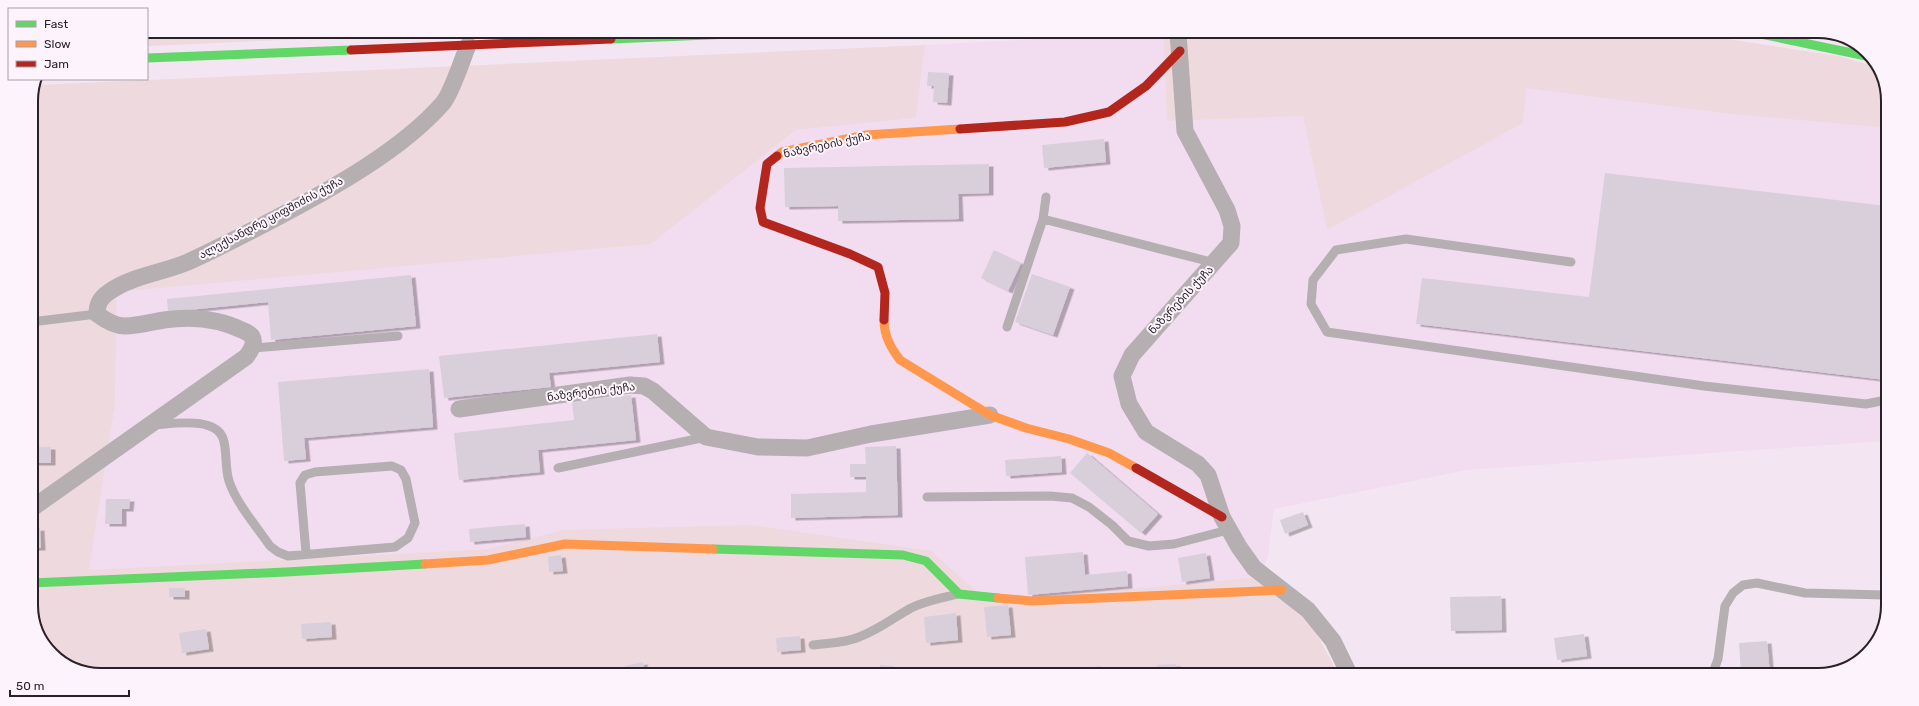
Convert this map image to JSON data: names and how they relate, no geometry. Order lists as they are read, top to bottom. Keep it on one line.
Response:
{"streets":{"main road":["ნაზვრების ქუჩა"],"street":["ალექსანდრე ყიფშიძის ქუჩა"]},"legend":["Fast","Slow","Jam"],"scale_bar":"50 m"}
